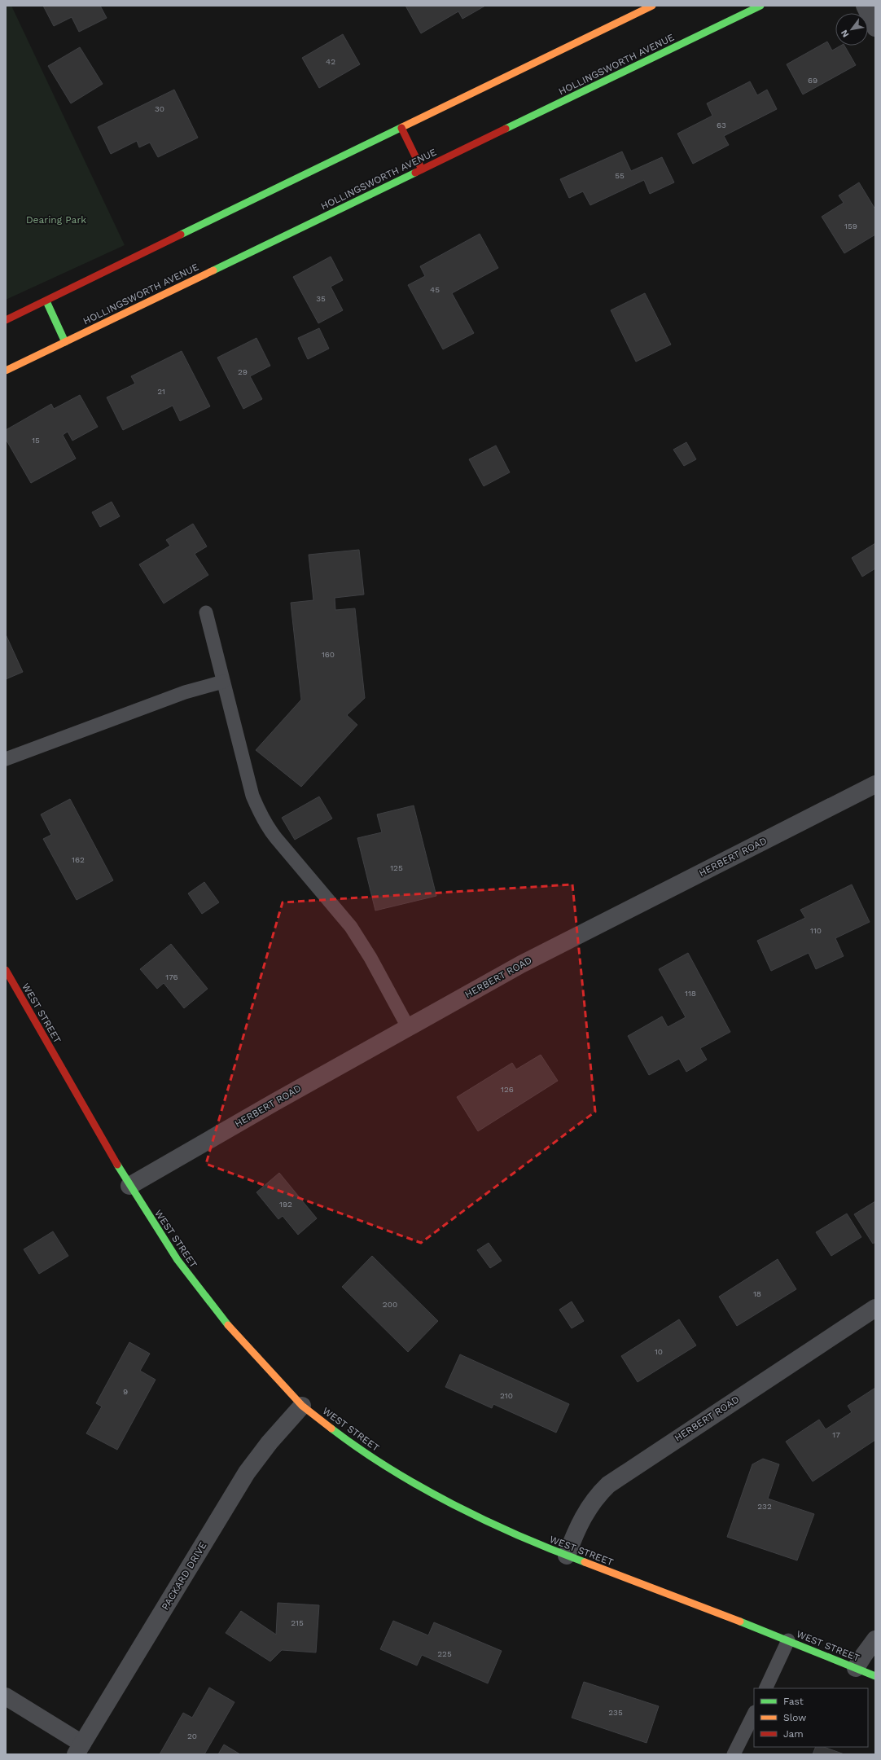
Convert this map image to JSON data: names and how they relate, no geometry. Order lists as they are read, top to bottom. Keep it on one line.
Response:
{"streets":{"street":["HOLLINGSWORTH AVENUE","HERBERT ROAD","WEST STREET","PACKARD DRIVE"]},"crossings":[["HERBERT ROAD","WEST STREET"],["WEST STREET","PACKARD DRIVE"]],"parks":["Dearing Park"],"house_numbers":["42","69","30","63","55","159","45","35","29","21","15","160","162","125","110","176","118","126","192","18","200","10","9","210","17","232","215","225","235","20"],"legend":["Fast","Slow","Jam"],"north":"bottom left"}
